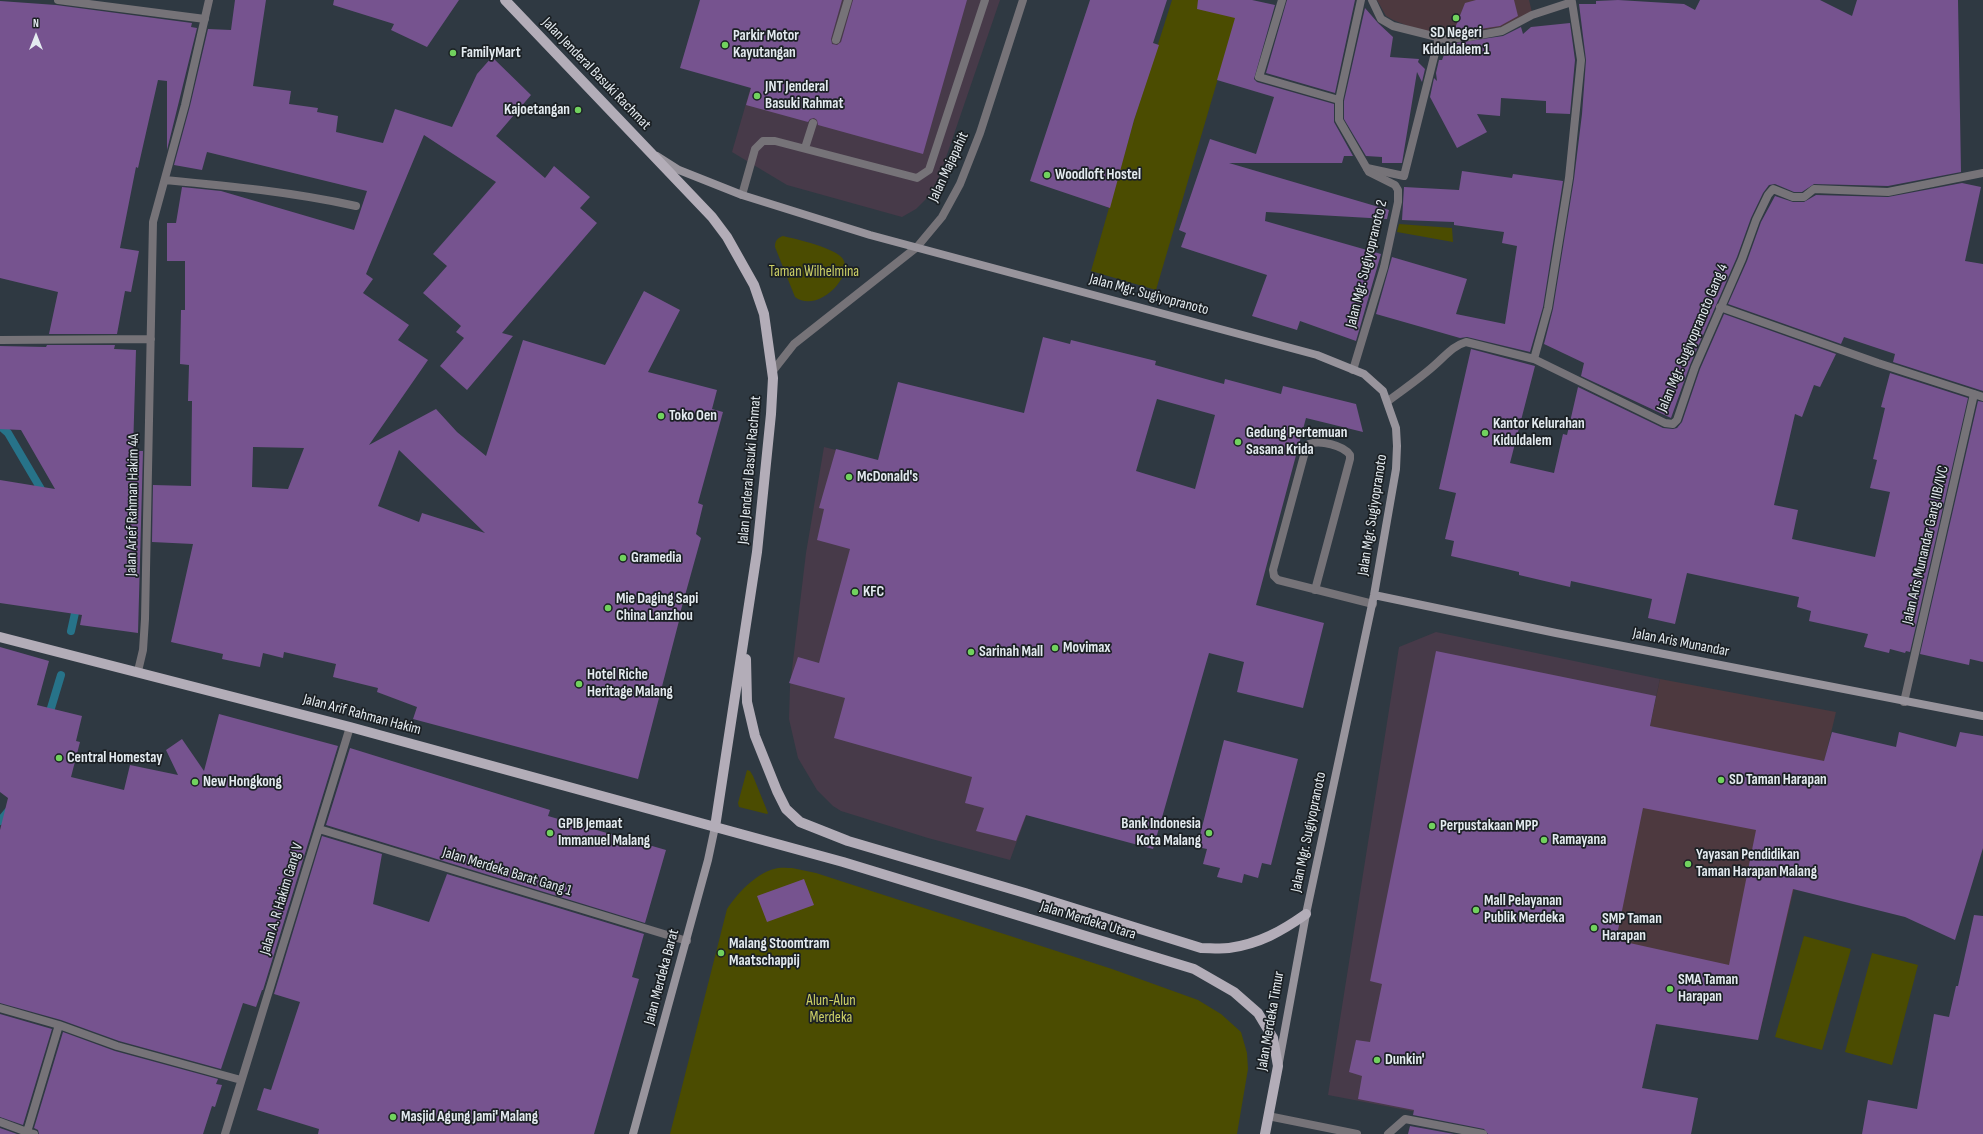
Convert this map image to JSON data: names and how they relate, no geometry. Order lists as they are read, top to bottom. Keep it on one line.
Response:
{"streets":{"main road":["Jalan Jenderal Basuki Rachmat","Jalan Mgr. Sugiyopranoto","Jalan Aris Munandar","Jalan Arif Rahman Hakim","Jalan Merdeka Utara","Jalan Merdeka Barat","Jalan Merdeka Timur"],"street":["Jalan Majapahit","Jalan Mgr. Sugiyopranoto 2","Jalan Mgr. Sugiyopranoto Gang 4","Jalan Arief Rahman Hakim 4A","Jalan Aris Munandar Gang IIB/IVC","Jalan Merdeka Barat Gang 1","Jalan A. R Hakim Gang V"]},"crossings":[["Jalan Jenderal Basuki Rachmat","Jalan Majapahit"],["Jalan Jenderal Basuki Rachmat","Jalan Mgr. Sugiyopranoto"],["Jalan Jenderal Basuki Rachmat","Jalan Arif Rahman Hakim"],["Jalan Jenderal Basuki Rachmat","Jalan Merdeka Utara"],["Jalan Jenderal Basuki Rachmat","Jalan Merdeka Barat"],["Jalan Majapahit","Jalan Mgr. Sugiyopranoto"],["Jalan Mgr. Sugiyopranoto 2","Jalan Mgr. Sugiyopranoto"],["Jalan Mgr. Sugiyopranoto","Jalan Mgr. Sugiyopranoto Gang 4"],["Jalan Mgr. Sugiyopranoto","Jalan Aris Munandar"],["Jalan Mgr. Sugiyopranoto","Jalan Merdeka Utara"],["Jalan Mgr. Sugiyopranoto","Jalan Merdeka Timur"],["Jalan Arief Rahman Hakim 4A","Jalan Arif Rahman Hakim"],["Jalan Aris Munandar Gang IIB/IVC","Jalan Aris Munandar"],["Jalan Arif Rahman Hakim","Jalan A. R Hakim Gang V"],["Jalan Arif Rahman Hakim","Jalan Merdeka Utara"],["Jalan Arif Rahman Hakim","Jalan Merdeka Barat"],["Jalan Merdeka Barat Gang 1","Jalan A. R Hakim Gang V"],["Jalan Merdeka Barat Gang 1","Jalan Merdeka Barat"],["Jalan Merdeka Utara","Jalan Merdeka Timur"]],"parks":["Taman Wilhelmina","Alun-Alun Merdeka"],"places":["SD Negeri Kiduldalem 1","Parkir Motor Kayutangan","FamilyMart","JNT Jenderal Basuki Rahmat","Kajoetangan","Woodloft Hostel","Toko Oen","Kantor Kelurahan Kiduldalem","Gedung Pertemuan Sasana Krida","McDonald's","Gramedia","KFC","Mie Daging Sapi China Lanzhou","Movimax","Sarinah Mall","Hotel Riche Heritage Malang","Central Homestay","SD Taman Harapan","New Hongkong","Perpustakaan MPP","GPIB Jemaat Immanuel Malang","Bank Indonesia Kota Malang","Ramayana","Yayasan Pendidikan Taman Harapan Malang","Mall Pelayanan Publik Merdeka","SMP Taman Harapan","Malang Stoomtram Maatschappij","SMA Taman Harapan","Dunkin'","Masjid Agung Jami' Malang"],"north":"top"}
